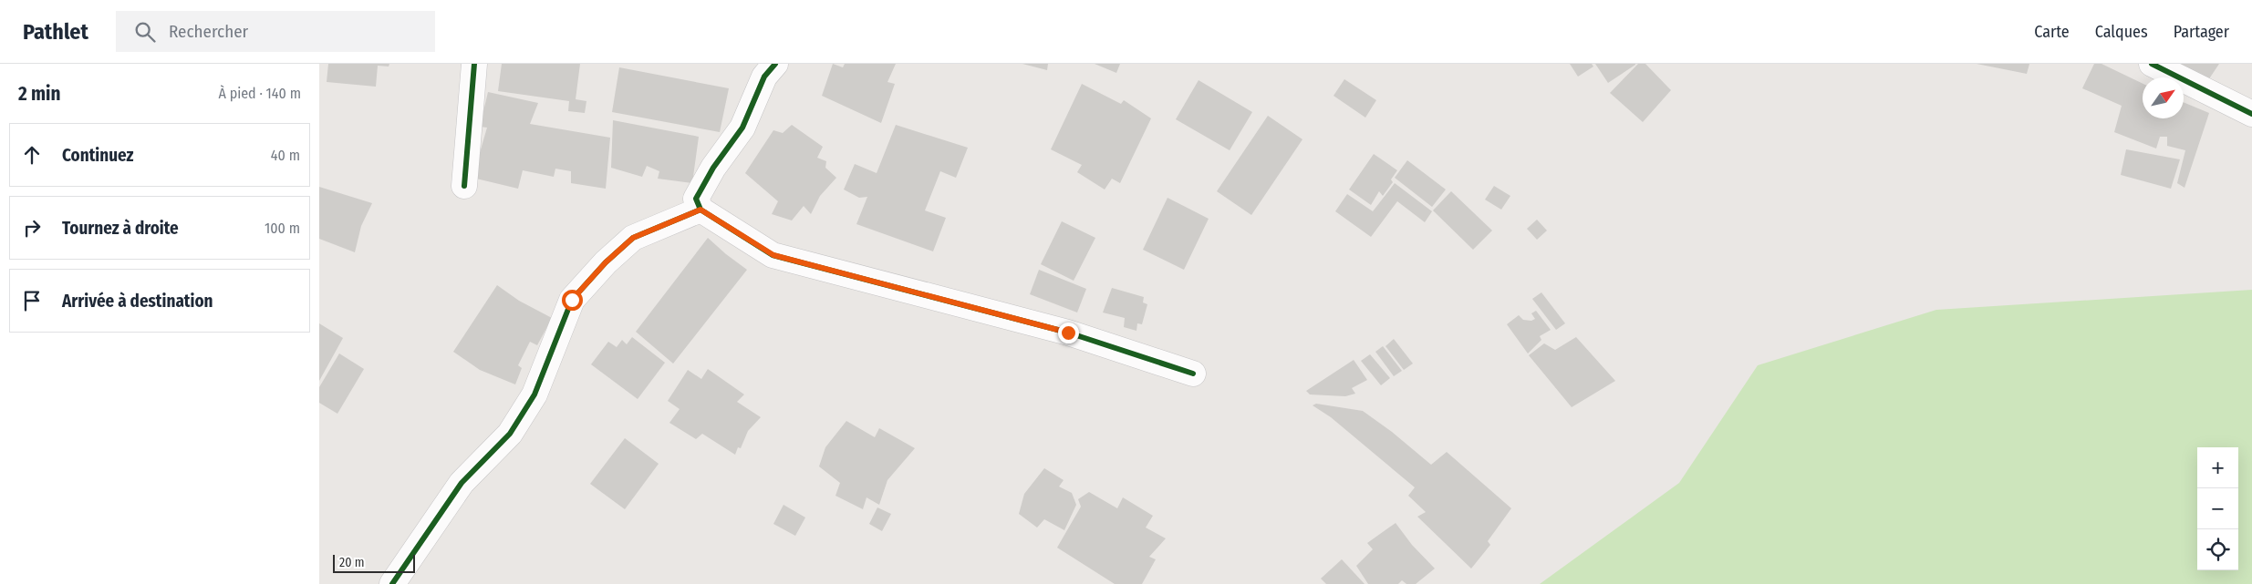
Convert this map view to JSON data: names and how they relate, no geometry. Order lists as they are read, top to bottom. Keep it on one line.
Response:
{"scale_bar":"20 m","north":"top right","page":{"header":"Pathlet","search":"Rechercher","nav":["Carte","Calques","Partager"],"heading":["2 min","À pied · 140 m"],"list":[["Continuez","40 m"],["Tournez à droite","100 m"],"Arrivée à destination"],"map_buttons":["+","−"],"scale":"20 m"}}
